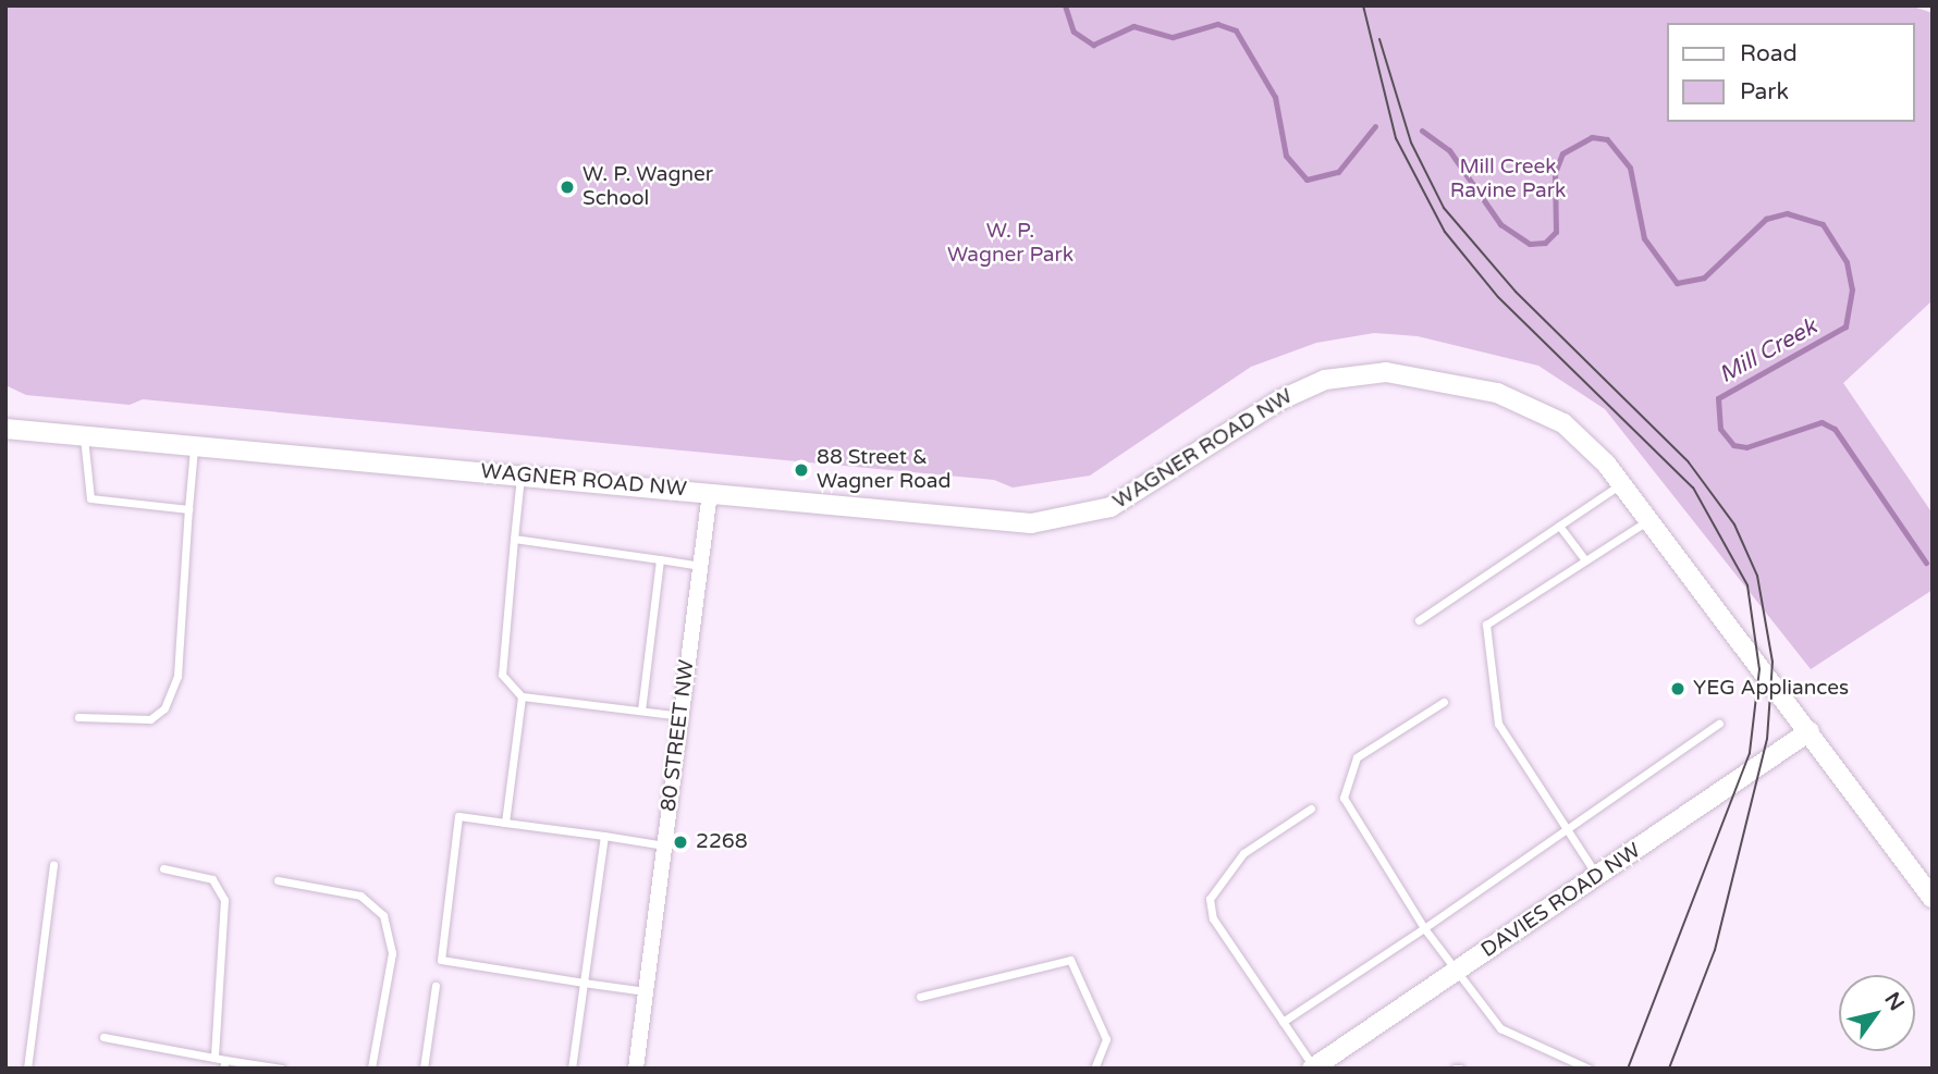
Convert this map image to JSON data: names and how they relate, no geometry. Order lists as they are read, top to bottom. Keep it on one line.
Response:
{"streets":{"street":["WAGNER ROAD NW","80 STREET NW","DAVIES ROAD NW"]},"crossings":[["WAGNER ROAD NW","80 STREET NW"],["WAGNER ROAD NW","DAVIES ROAD NW"]],"water":["Mill Creek"],"parks":["Mill Creek Ravine Park","W. P. Wagner Park"],"places":["W. P. Wagner School","88 Street & Wagner Road","YEG Appliances","2268"],"legend":["Road","Park"],"north":"top right"}
